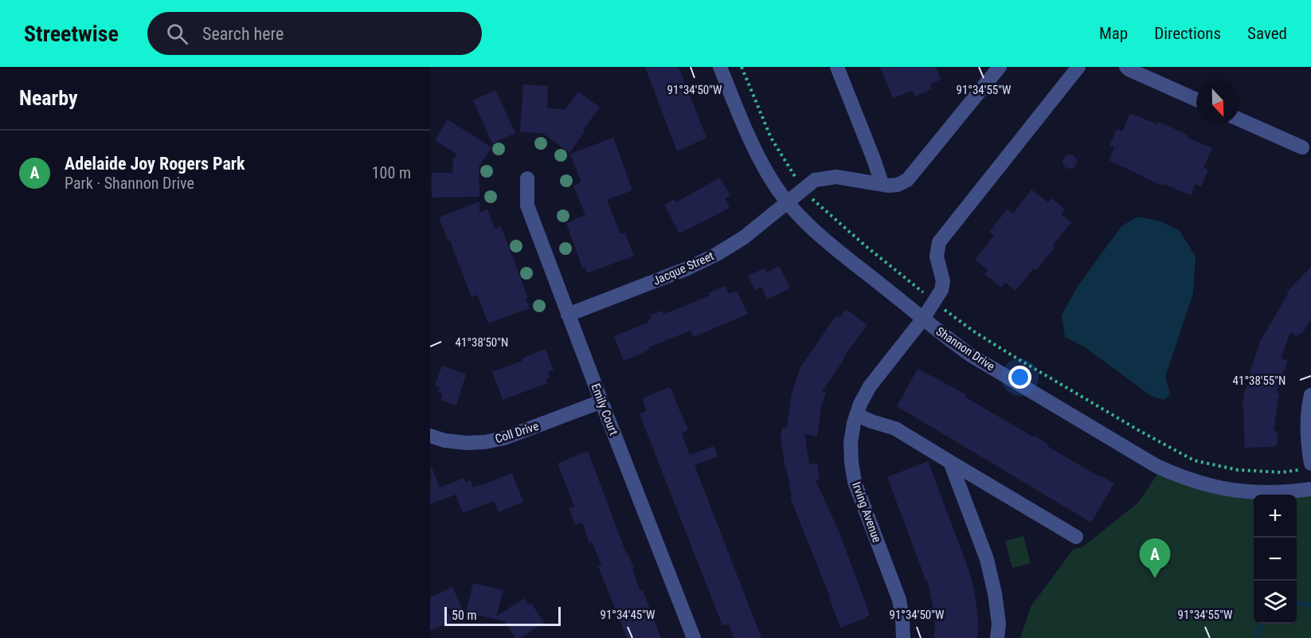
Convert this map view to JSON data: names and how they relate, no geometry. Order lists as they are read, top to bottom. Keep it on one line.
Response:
{"streets":{"street":["Jacque Street","Shannon Drive","Emily Court","Coll Drive","Irving Avenue"]},"crossings":[["Jacque Street","Shannon Drive"],["Jacque Street","Emily Court"],["Shannon Drive","Irving Avenue"],["Emily Court","Coll Drive"]],"scale_bar":"50 m","north":"bottom","page":{"header":"Streetwise","search":"Search here","nav":["Map","Directions","Saved"],"heading":"Nearby","list":[{"mark":"A","name":"Adelaide Joy Rogers Park","note":"Park · Shannon Drive","value":"100 m"}],"map_buttons":["+","−"],"pins":"A","scale":"50 m"},"coordinates":["91°34'50\"W","91°34'55\"W","41°38'50\"N","41°38'55\"N","91°34'45\"W"]}
